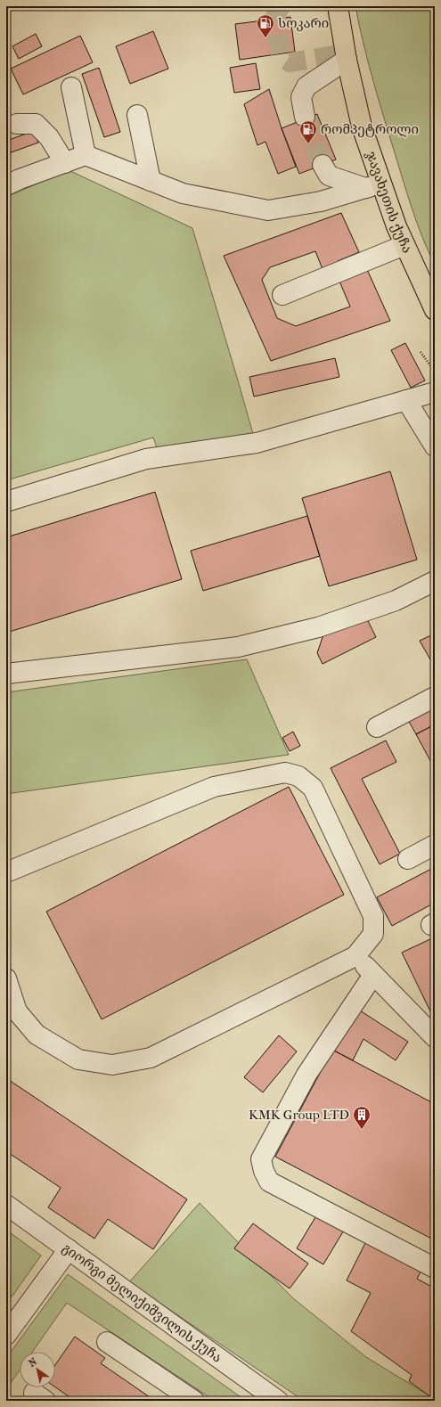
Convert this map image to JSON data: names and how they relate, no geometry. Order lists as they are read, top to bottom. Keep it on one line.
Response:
{"streets":{"main road":["ჯავახეთის ქუჩა"],"street":["გიორგი მელიქიშვილის ქუჩა"]},"places":{"fuel station":["სოკარი","რომპეტროლი"],"building":["KMK Group LTD"]},"north":"top left"}
